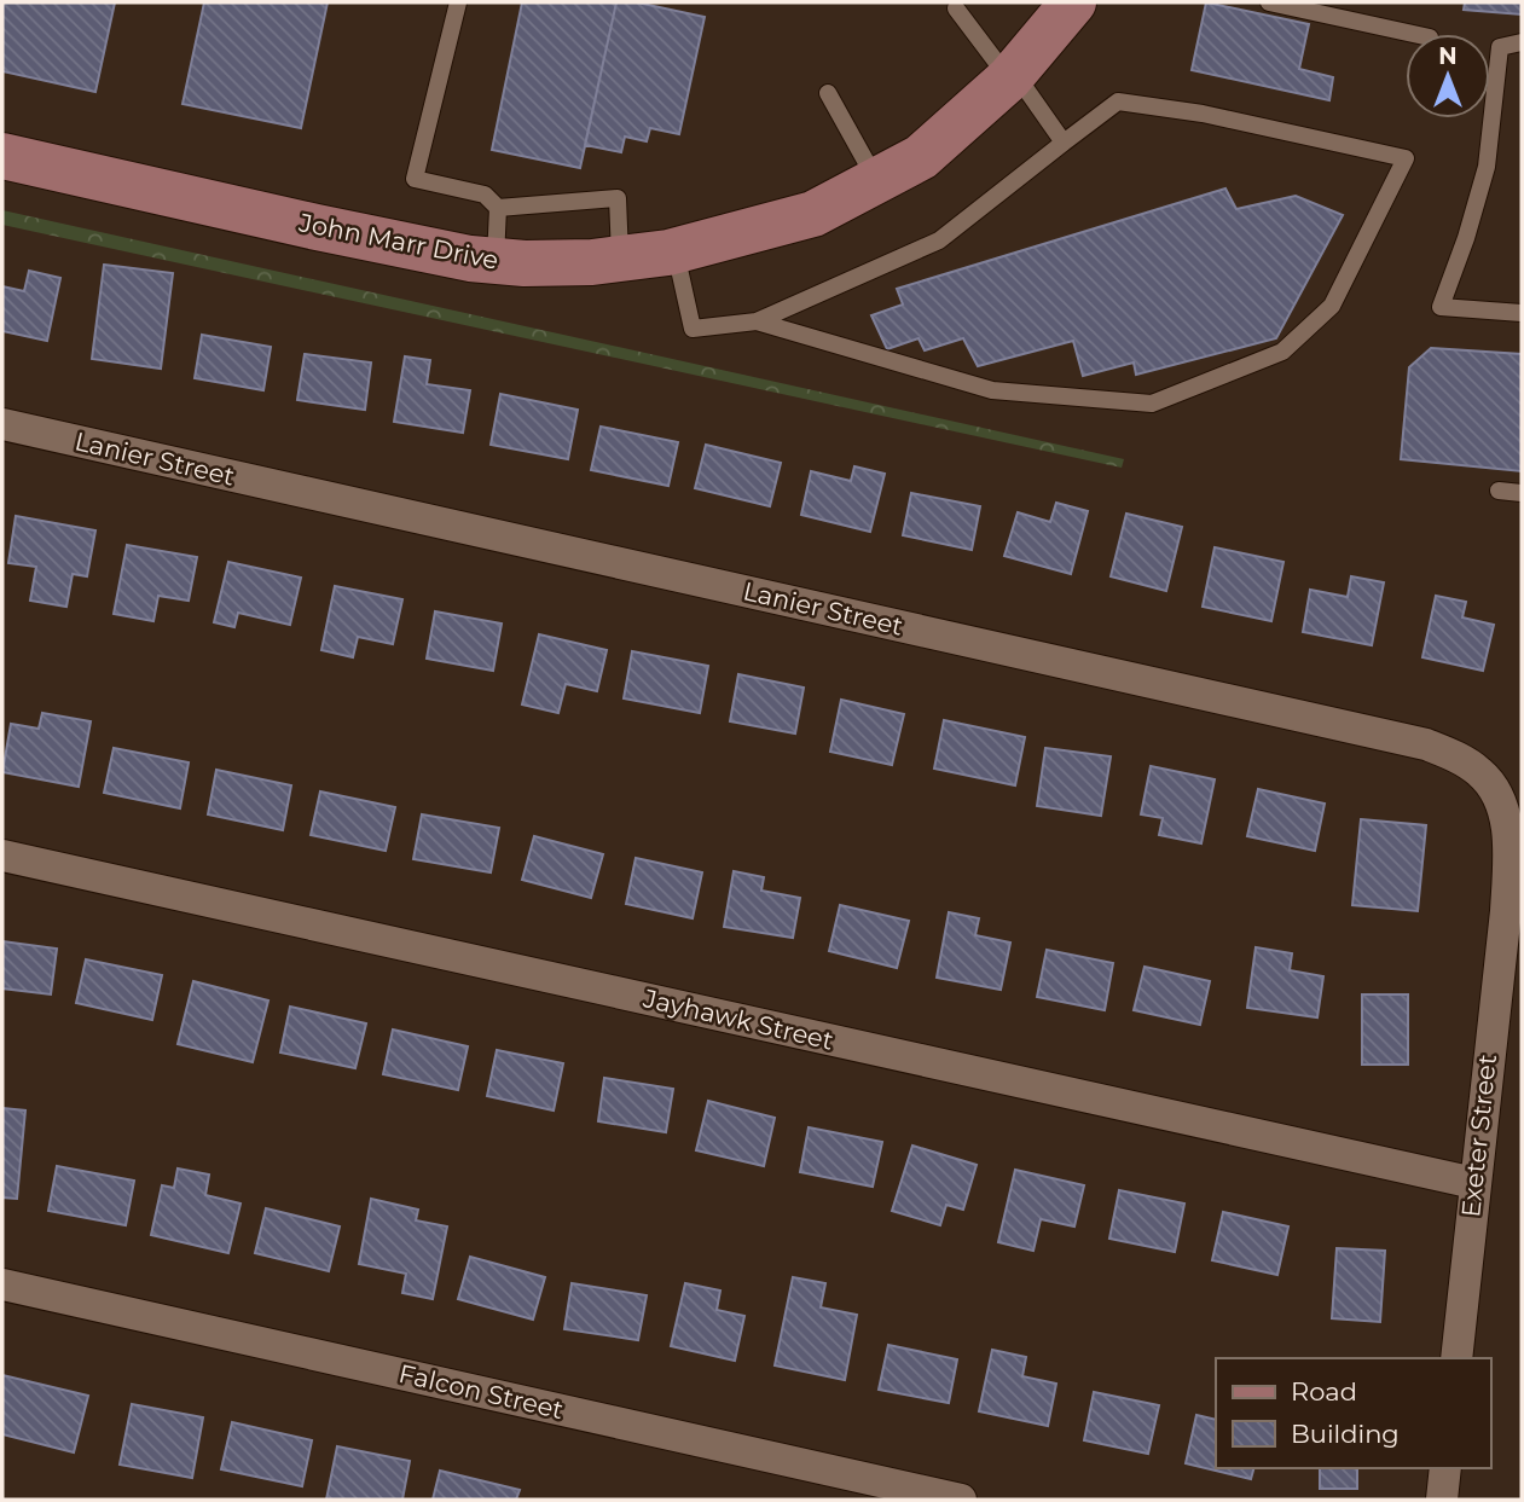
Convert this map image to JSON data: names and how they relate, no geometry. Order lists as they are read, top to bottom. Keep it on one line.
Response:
{"streets":{"street":["John Marr Drive","Lanier Street","Jayhawk Street","Exeter Street","Falcon Street"]},"crossings":[["Lanier Street","Exeter Street"],["Jayhawk Street","Exeter Street"]],"legend":["Road","Building"],"north":"top"}
